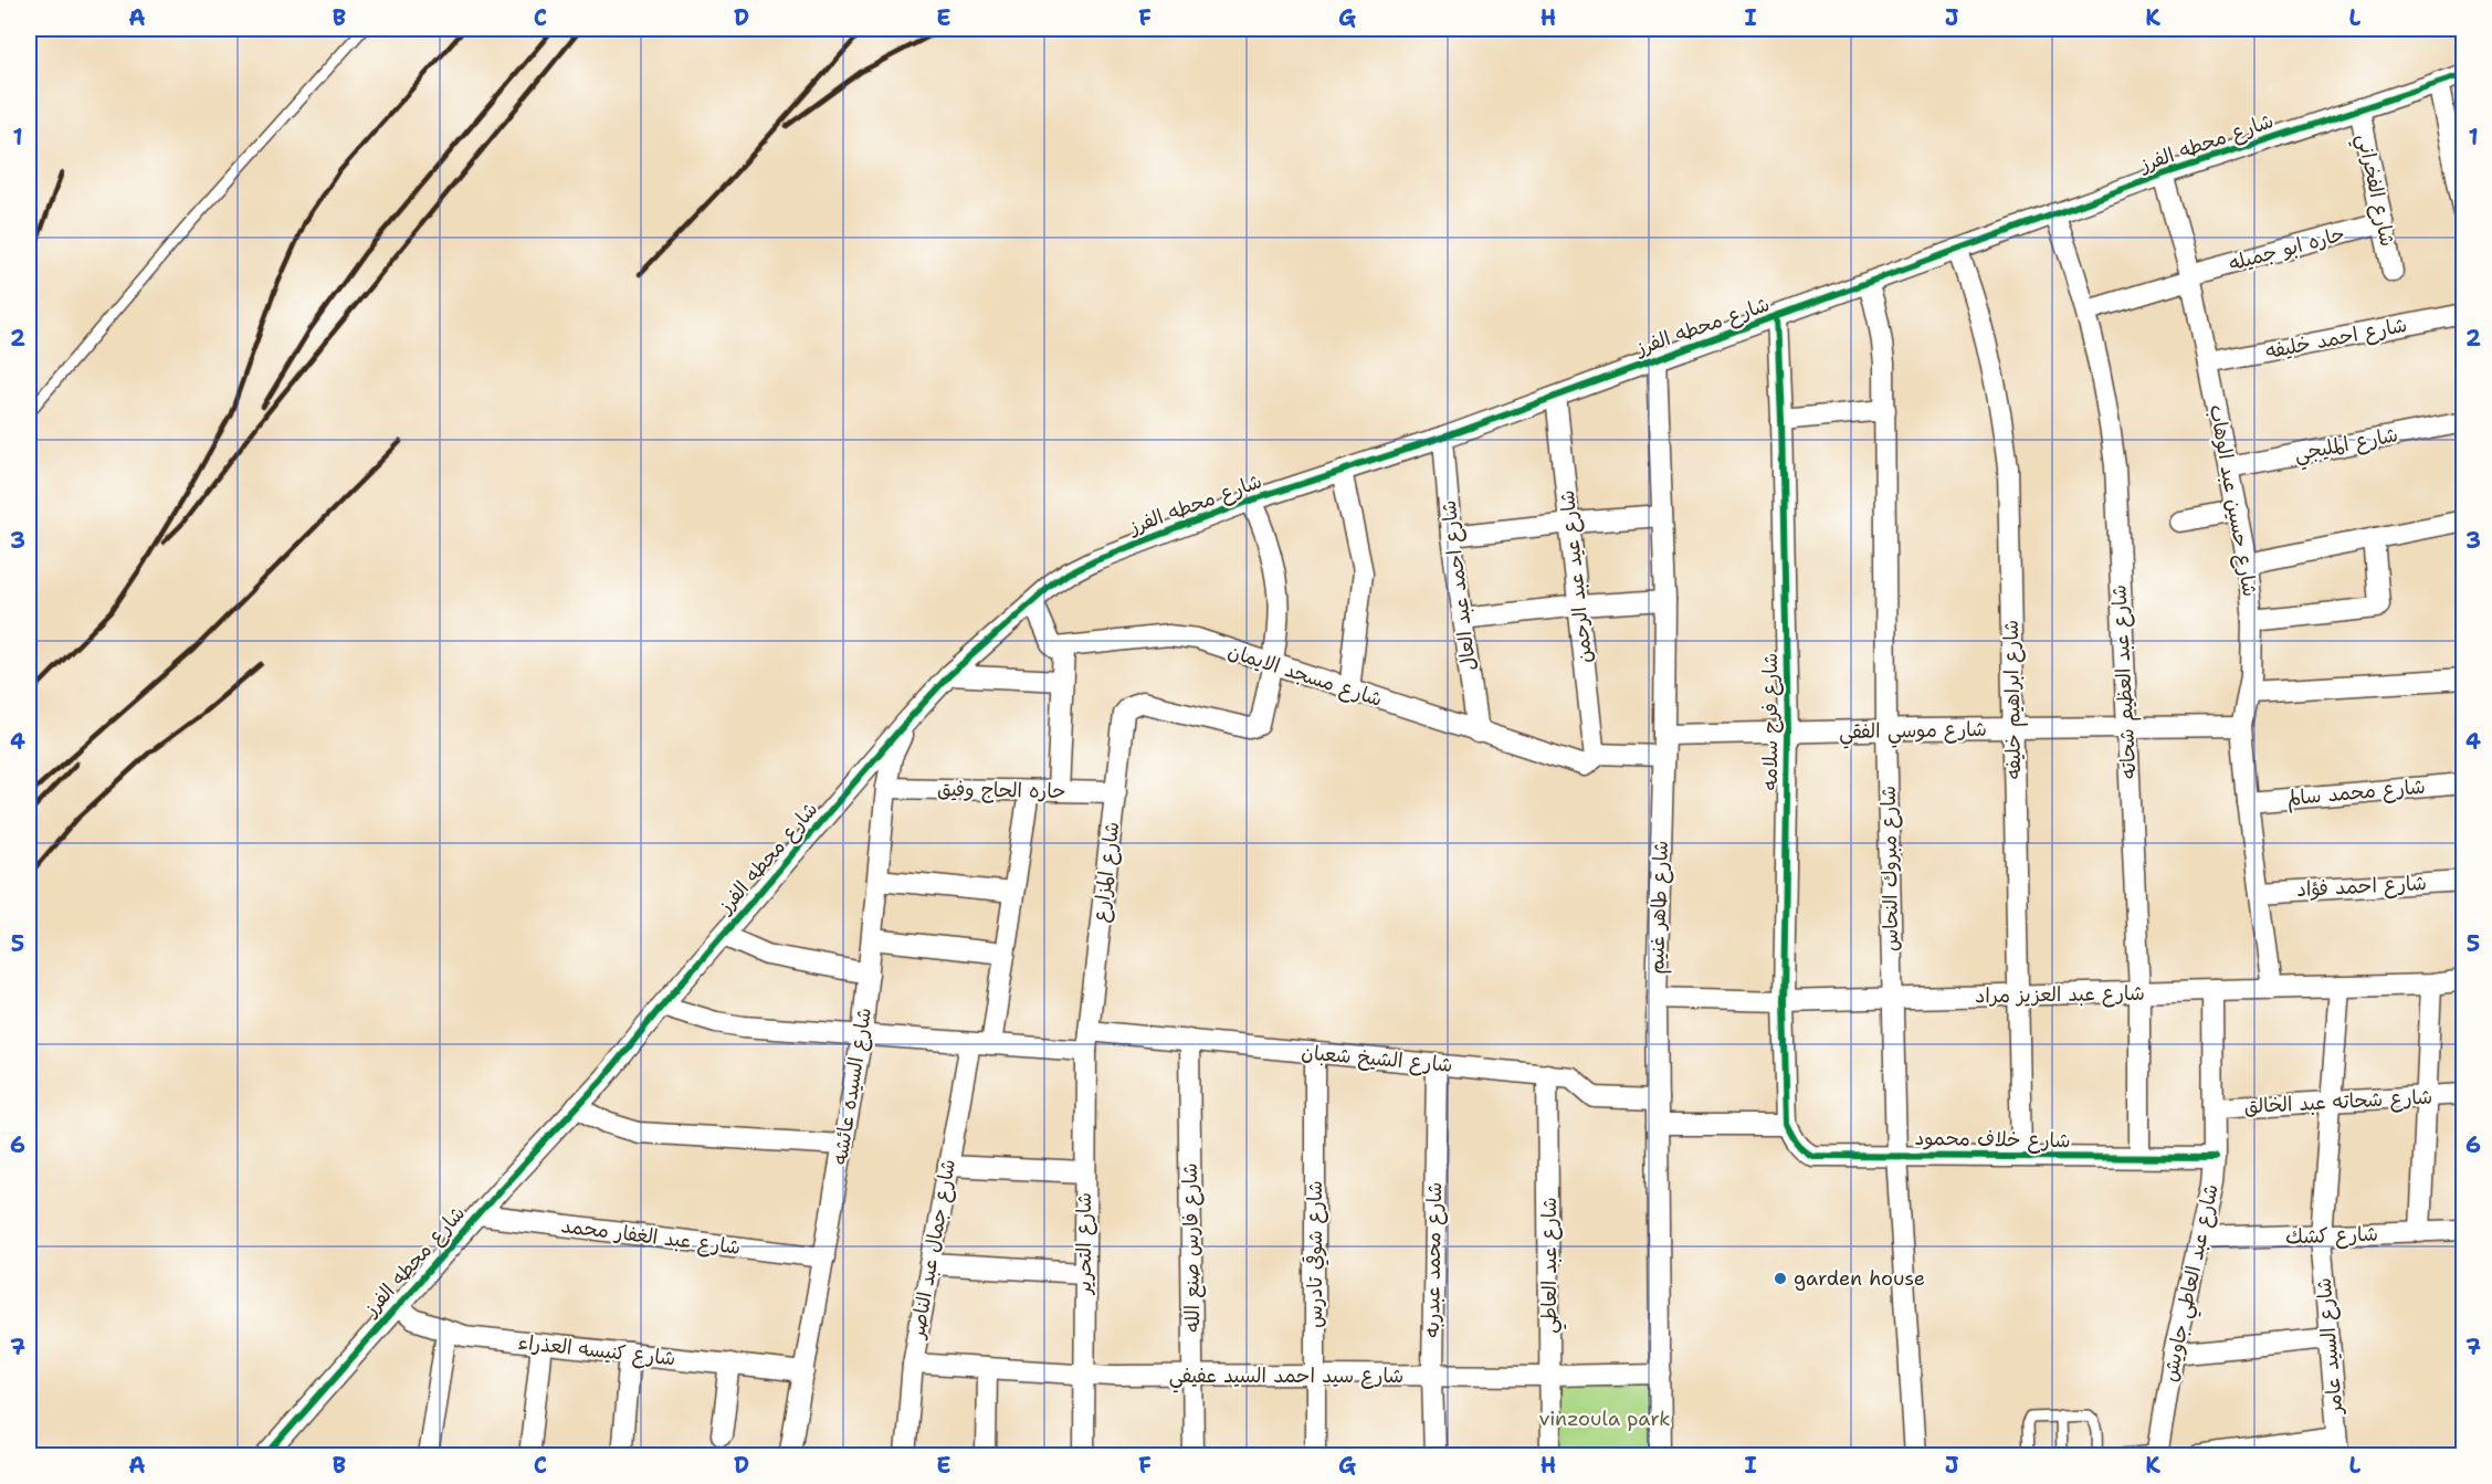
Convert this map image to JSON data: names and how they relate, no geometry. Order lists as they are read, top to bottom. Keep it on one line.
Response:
{"streets":{"street":["شارع محطه الفرز","شارع الفخراني","حاره ابو جميله","شارع احمد خليفه","شارع المليجي","شارع حسين عبد الوهاب","شارع عيد عبد الرحمن","شارع احمد عبد العال","شارع مسجد الايمان","شارع عبد العظيم شحاته","شارع ابراهيم خليفه","شارع فرج سلامه","شارع موسي الفقي","حاره الحاج وفيق","شارع محمد سالم","شارع مبروك النحاس","شارع المزارع","شارع احمد فؤاد","شارع طاهر غنيم","شارع عبد العزيز مراد","شارع الشيخ شعبان","شارع السيده عائشه","شارع شحاته عبد الخالق","شارع خلاف محمود","شارع كشك","شارع عبد الغفار محمد","شارع التحرير","شارع فارس صنع الله","شارع جمال عبد الناصر","شارع شوقي تادرس","شارع محمد عبدربه","شارع عبد العاطي","شارع عبد العاطي جاويش","شارع السيد عامر","شارع كنيسه العذراء","شارع سيد احمد السيد عفيفي"]},"crossings":[["شارع محطه الفرز","شارع الفخراني"],["شارع محطه الفرز","شارع حسين عبد الوهاب"],["شارع محطه الفرز","شارع عيد عبد الرحمن"],["شارع محطه الفرز","شارع احمد عبد العال"],["شارع محطه الفرز","شارع عبد العظيم شحاته"],["شارع محطه الفرز","شارع ابراهيم خليفه"],["شارع محطه الفرز","شارع فرج سلامه"],["شارع محطه الفرز","شارع مبروك النحاس"],["شارع محطه الفرز","شارع طاهر غنيم"],["شارع محطه الفرز","شارع السيده عائشه"],["شارع محطه الفرز","شارع عبد الغفار محمد"],["شارع محطه الفرز","شارع كنيسه العذراء"],["شارع الفخراني","حاره ابو جميله"],["حاره ابو جميله","شارع حسين عبد الوهاب"],["حاره ابو جميله","شارع عبد العظيم شحاته"],["شارع احمد خليفه","شارع حسين عبد الوهاب"],["شارع المليجي","شارع حسين عبد الوهاب"],["شارع حسين عبد الوهاب","شارع موسي الفقي"],["شارع حسين عبد الوهاب","شارع محمد سالم"],["شارع حسين عبد الوهاب","شارع احمد فؤاد"],["شارع حسين عبد الوهاب","شارع عبد العزيز مراد"],["شارع عيد عبد الرحمن","شارع مسجد الايمان"],["شارع احمد عبد العال","شارع مسجد الايمان"],["شارع مسجد الايمان","شارع المزارع"],["شارع عبد العظيم شحاته","شارع موسي الفقي"],["شارع عبد العظيم شحاته","شارع عبد العزيز مراد"],["شارع عبد العظيم شحاته","شارع خلاف محمود"],["شارع ابراهيم خليفه","شارع موسي الفقي"],["شارع ابراهيم خليفه","شارع عبد العزيز مراد"],["شارع ابراهيم خليفه","شارع خلاف محمود"],["شارع فرج سلامه","شارع موسي الفقي"],["شارع فرج سلامه","شارع عبد العزيز مراد"],["شارع فرج سلامه","شارع خلاف محمود"],["شارع موسي الفقي","شارع مبروك النحاس"],["شارع موسي الفقي","شارع طاهر غنيم"],["حاره الحاج وفيق","شارع المزارع"],["حاره الحاج وفيق","شارع السيده عائشه"],["شارع مبروك النحاس","شارع عبد العزيز مراد"],["شارع مبروك النحاس","شارع خلاف محمود"],["شارع المزارع","شارع الشيخ شعبان"],["شارع المزارع","شارع التحرير"],["شارع طاهر غنيم","شارع عبد العزيز مراد"],["شارع طاهر غنيم","شارع الشيخ شعبان"],["شارع طاهر غنيم","شارع سيد احمد السيد عفيفي"],["شارع عبد العزيز مراد","شارع عبد العاطي جاويش"],["شارع عبد العزيز مراد","شارع السيد عامر"],["شارع الشيخ شعبان","شارع التحرير"],["شارع الشيخ شعبان","شارع فارس صنع الله"],["شارع الشيخ شعبان","شارع شوقي تادرس"],["شارع الشيخ شعبان","شارع محمد عبدربه"],["شارع الشيخ شعبان","شارع عبد العاطي"],["شارع السيده عائشه","شارع عبد الغفار محمد"],["شارع السيده عائشه","شارع كنيسه العذراء"],["شارع شحاته عبد الخالق","شارع عبد العاطي جاويش"],["شارع شحاته عبد الخالق","شارع السيد عامر"],["شارع خلاف محمود","شارع عبد العاطي جاويش"],["شارع كشك","شارع عبد العاطي جاويش"],["شارع كشك","شارع السيد عامر"],["شارع التحرير","شارع سيد احمد السيد عفيفي"],["شارع فارس صنع الله","شارع سيد احمد السيد عفيفي"],["شارع جمال عبد الناصر","شارع سيد احمد السيد عفيفي"],["شارع شوقي تادرس","شارع سيد احمد السيد عفيفي"],["شارع محمد عبدربه","شارع سيد احمد السيد عفيفي"],["شارع عبد العاطي","شارع سيد احمد السيد عفيفي"]],"parks":["vinzoula park"],"places":["garden house"],"grid":{"columns":["A","B","C","D","E","F","G","H","I","J","K","L"],"rows":["1","2","3","4","5","6","7"]}}
